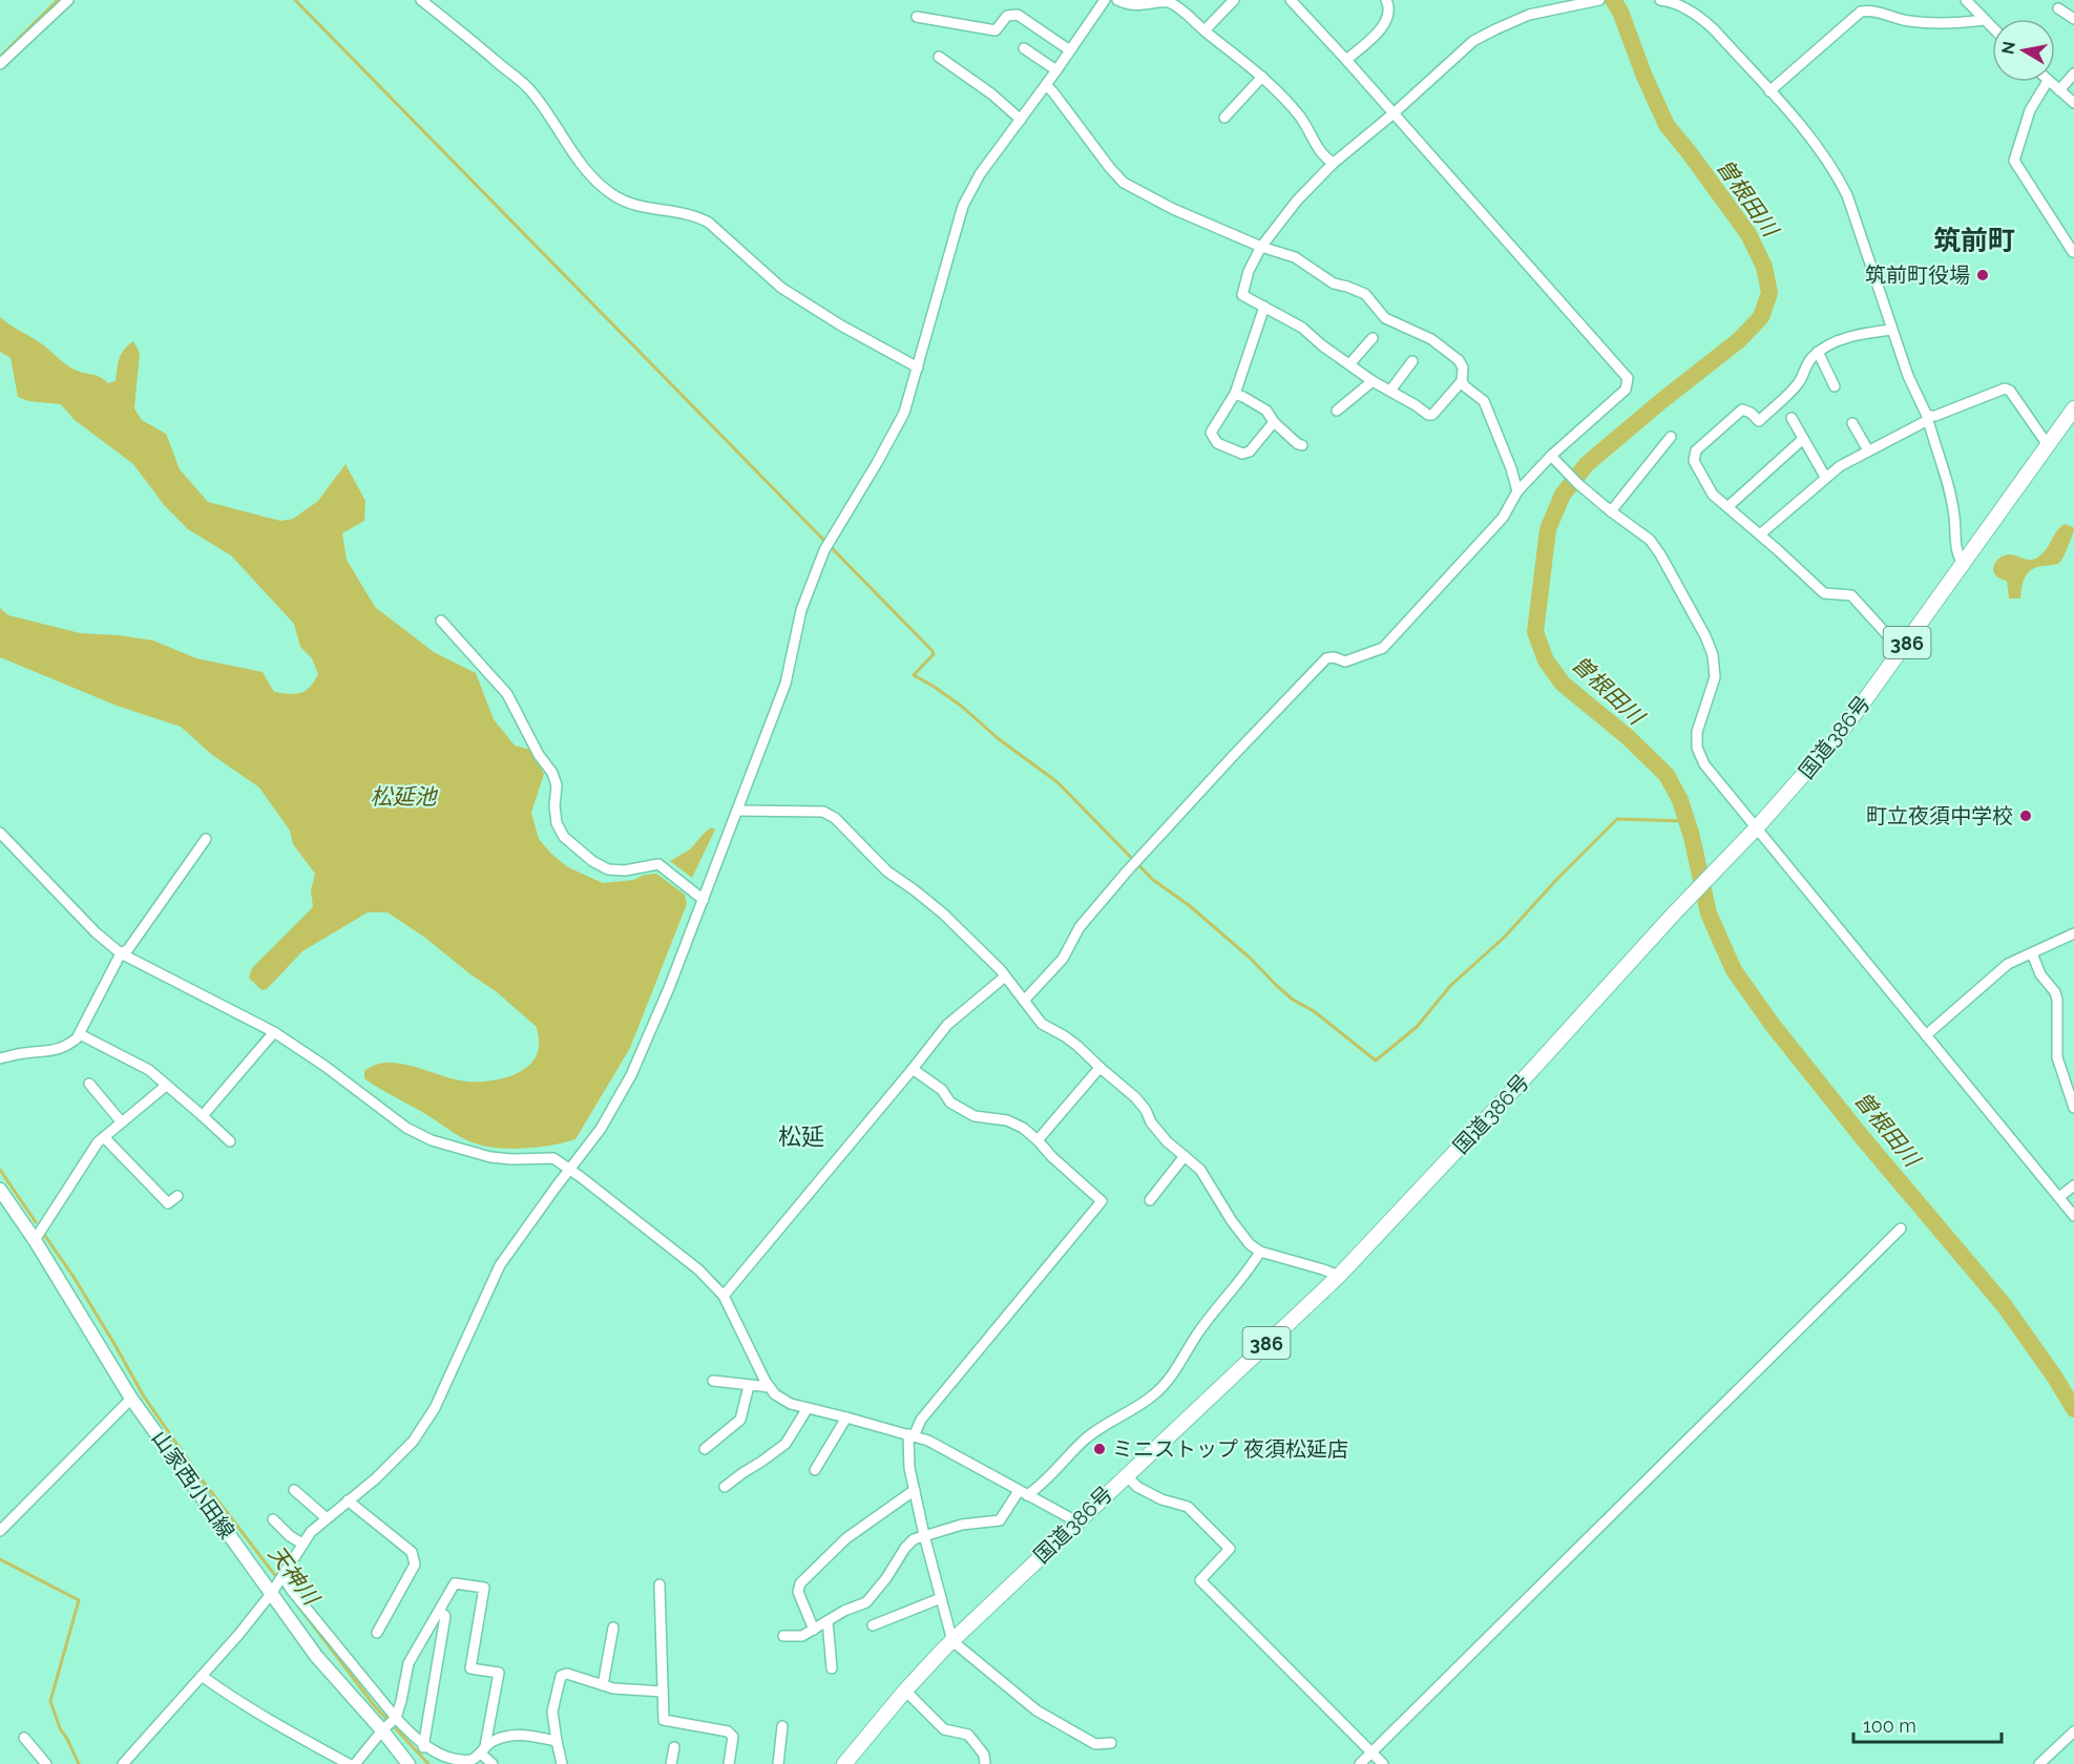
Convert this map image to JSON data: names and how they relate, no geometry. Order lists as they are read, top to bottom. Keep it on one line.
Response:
{"streets":{"highway":["386","国道386号"],"main road":["山家西小田線"]},"districts":["筑前町","松延"],"water":["曽根田川","松延池","天神川"],"places":["筑前町役場","町立夜須中学校","ミニストップ 夜須松延店"],"scale_bar":"100 m","north":"left"}
